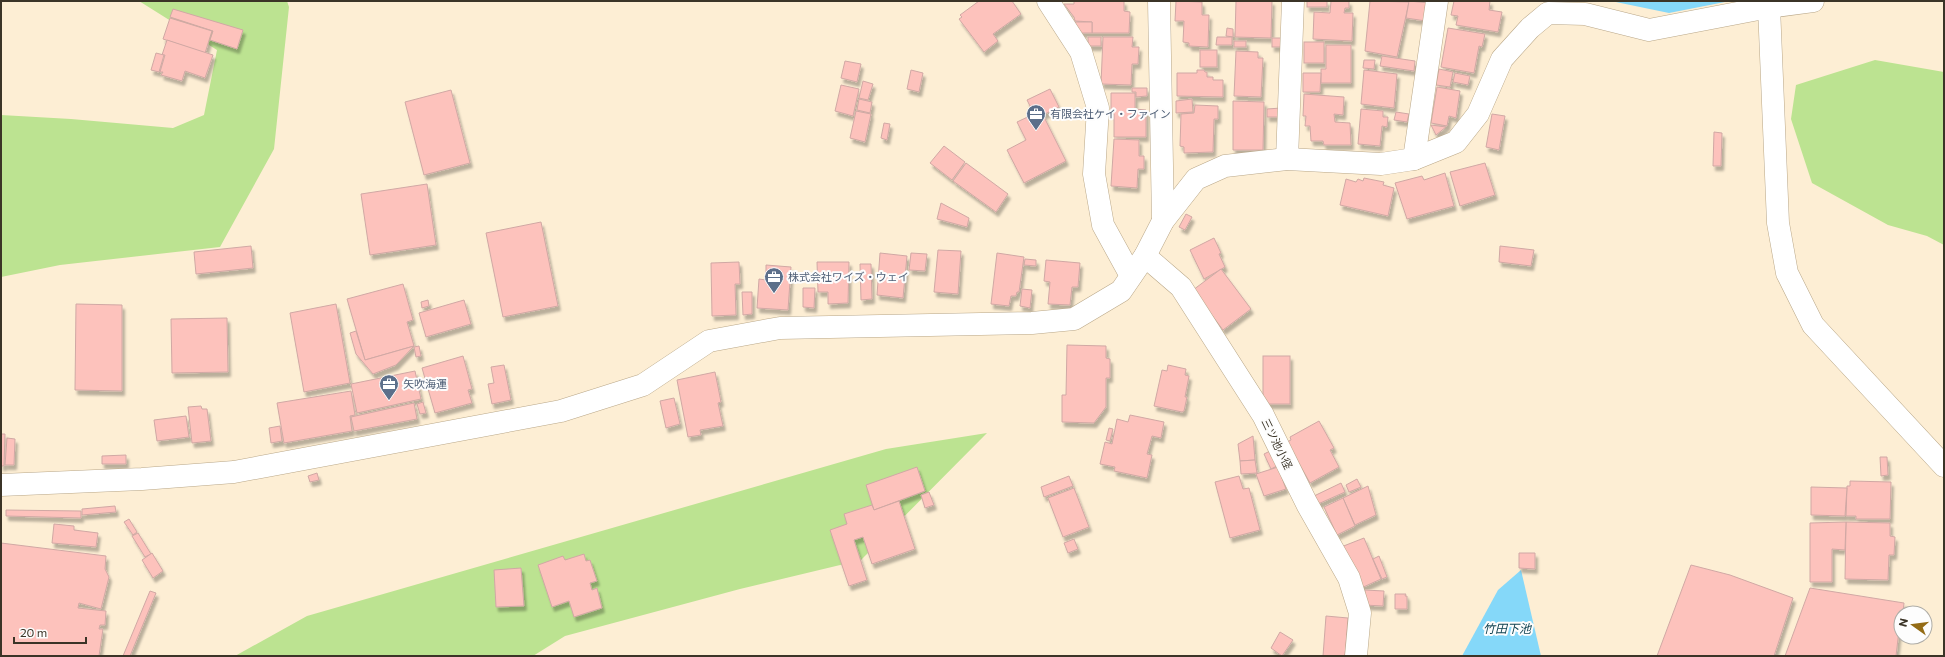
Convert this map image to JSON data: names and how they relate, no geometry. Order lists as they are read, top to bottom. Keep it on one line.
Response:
{"streets":{"street":["三ツ池小径"]},"water":["竹田下池"],"places":{"office":["有限会社ケイ・ファイン","株式会社ワイズ・ウェイ","矢吹海運"]},"scale_bar":"20 m","north":"left"}
